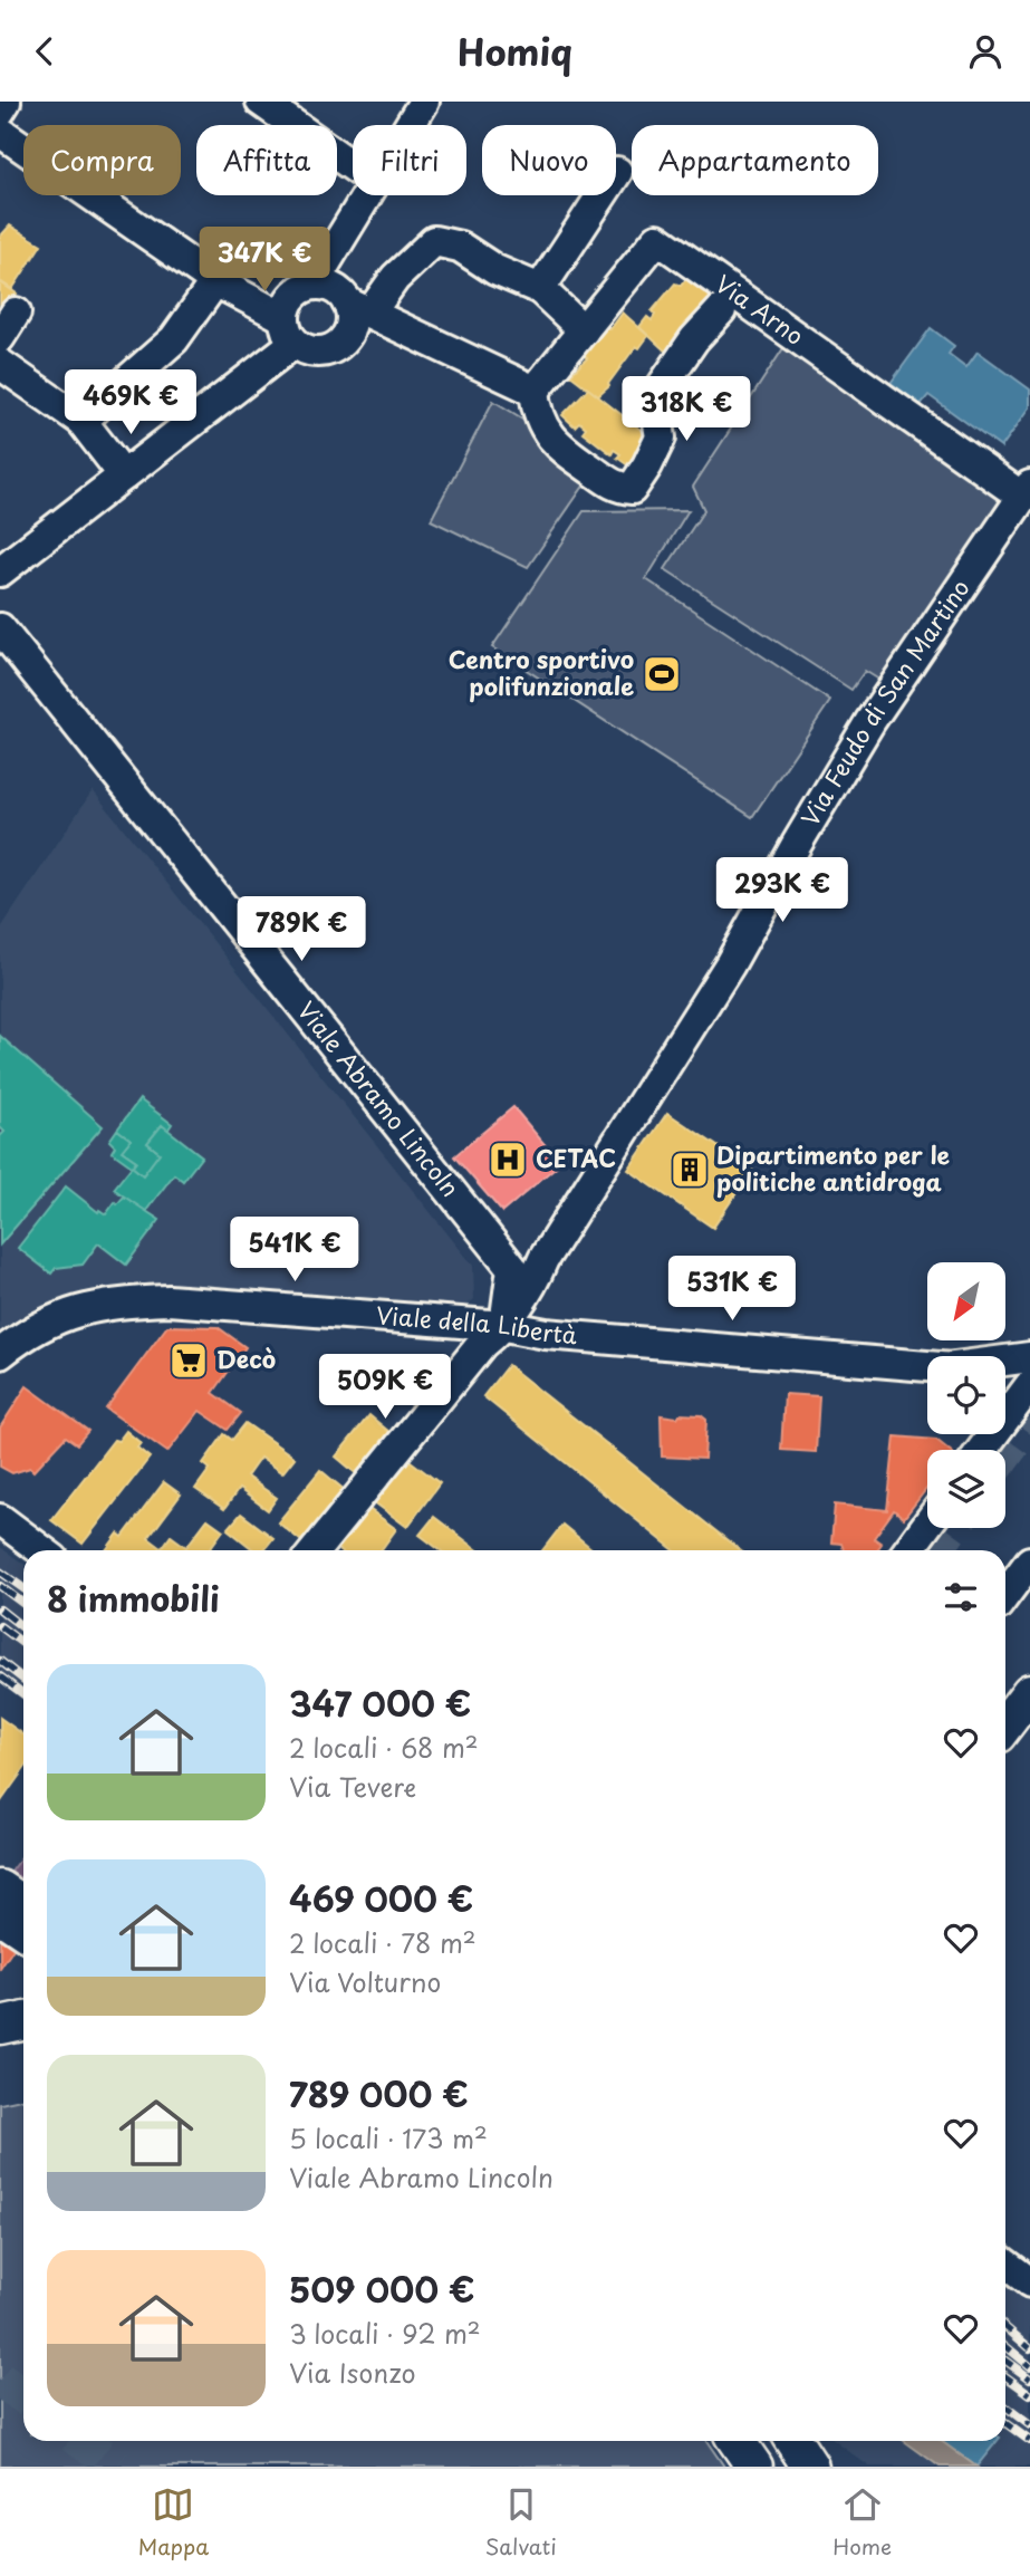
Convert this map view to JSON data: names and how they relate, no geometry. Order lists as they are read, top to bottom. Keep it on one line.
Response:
{"streets":{"street":["Via Arno","Via Feudo di San Martino","Viale Abramo Lincoln","Viale della Libertà"]},"crossings":[["Via Arno","Via Feudo di San Martino"],["Via Feudo di San Martino","Viale Abramo Lincoln"],["Via Feudo di San Martino","Viale della Libertà"],["Viale Abramo Lincoln","Viale della Libertà"]],"places":{"sports":["Centro sportivo polifunzionale"],"hospital":["CETAC"],"building":["Dipartimento per le politiche antidroga"],"supermarket":["Decò"]},"north":"bottom left","page":{"header":"Homiq","chip":["Compra","Affitta","Filtri","Nuovo","Appartamento"],"price":["347K €","469K €","318K €","293K €","789K €","541K €","531K €","509K €"],"heading":"8 immobili","list":[{"name":"347 000 €","note":"2 locali · 68 m² · Via Tevere"},{"name":"469 000 €","note":"2 locali · 78 m² · Via Volturno"},{"name":"789 000 €","note":"5 locali · 173 m² · Viale Abramo Lincoln"},{"name":"509 000 €","note":"3 locali · 92 m² · Via Isonzo"}],"tabs":["Mappa","Salvati","Home"]}}
